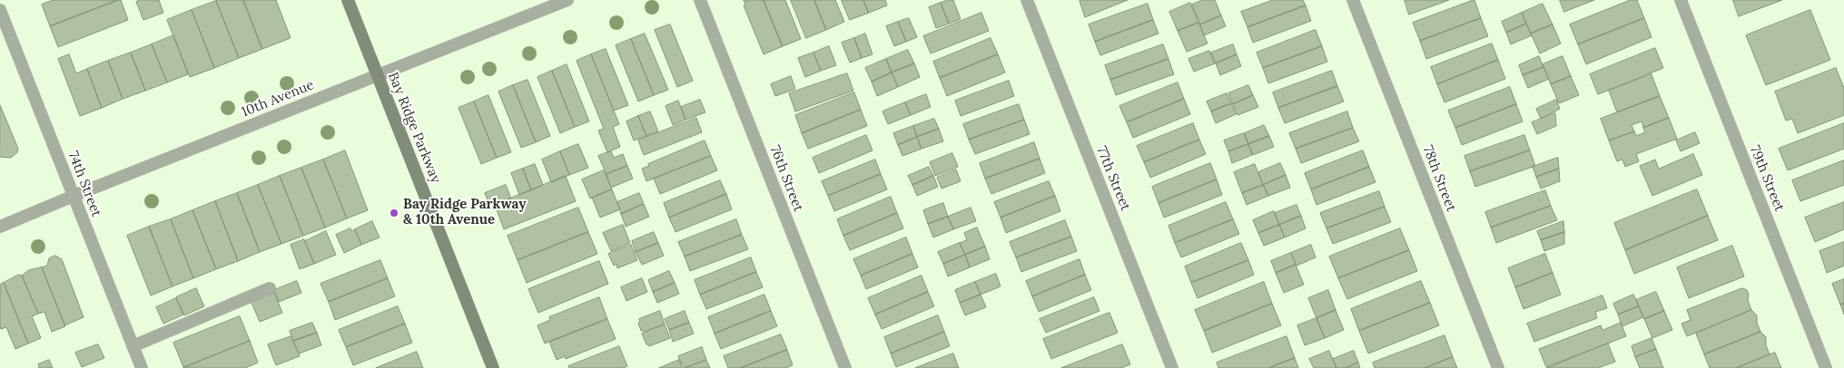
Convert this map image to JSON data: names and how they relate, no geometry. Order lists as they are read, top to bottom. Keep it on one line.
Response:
{"streets":{"main road":["Bay Ridge Parkway"],"street":["10th Avenue","76th Street","77th Street","78th Street","79th Street","74th Street"]},"crossings":[["10th Avenue","Bay Ridge Parkway"],["10th Avenue","74th Street"]],"places":["Bay Ridge Parkway & 10th Avenue"]}
